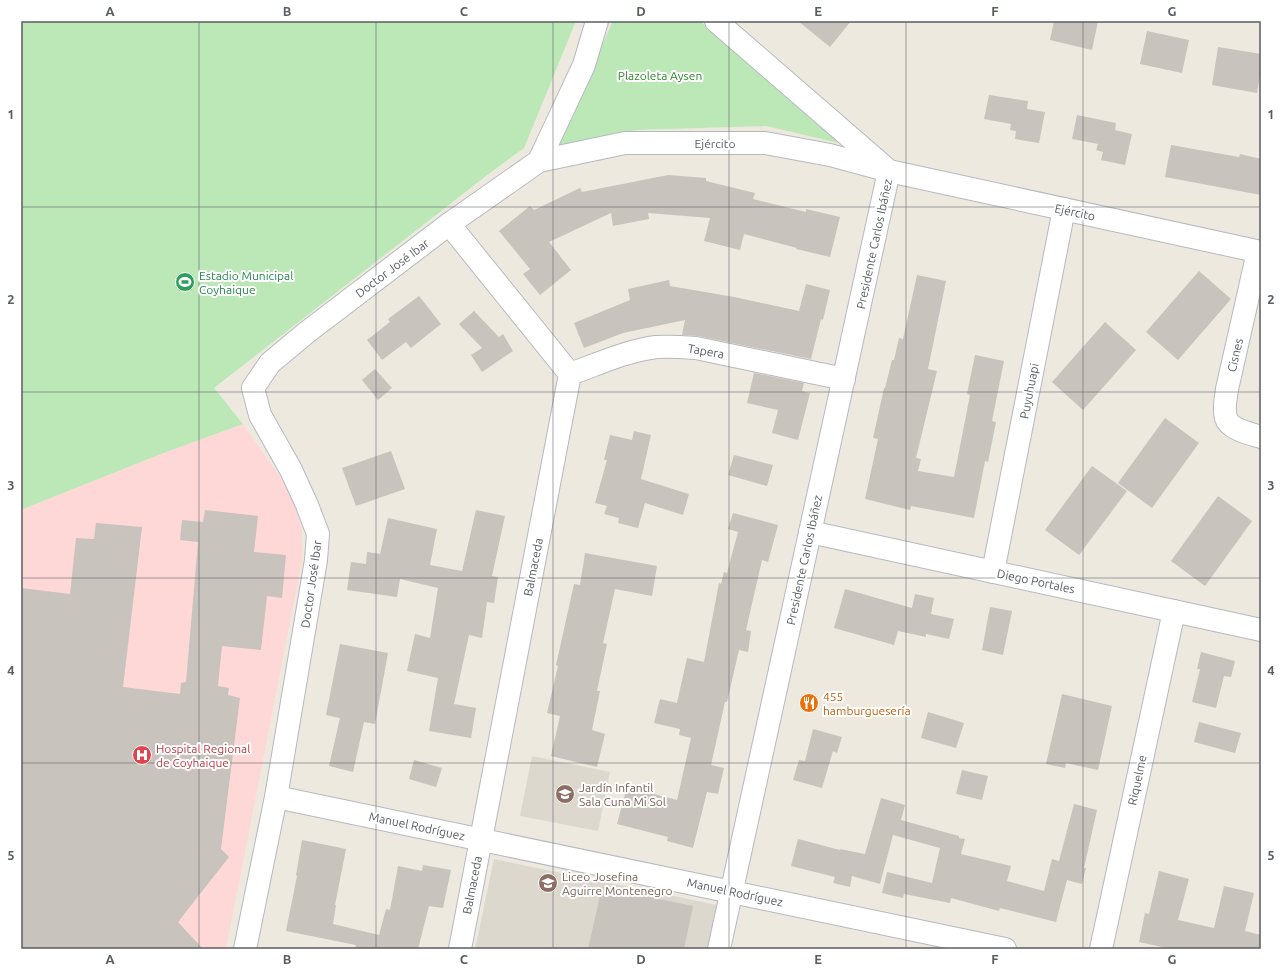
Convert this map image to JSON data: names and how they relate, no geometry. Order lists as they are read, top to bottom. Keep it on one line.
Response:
{"streets":{"street":["Ejército","Presidente Carlos Ibáñez","Doctor José Ibar","Tapera","Cisnes","Puyuhuapi","Balmaceda","Diego Portales","Riquelme","Manuel Rodríguez"]},"crossings":[["Ejército","Presidente Carlos Ibáñez"],["Ejército","Doctor José Ibar"],["Ejército","Cisnes"],["Ejército","Puyuhuapi"],["Presidente Carlos Ibáñez","Tapera"],["Presidente Carlos Ibáñez","Diego Portales"],["Presidente Carlos Ibáñez","Manuel Rodríguez"],["Doctor José Ibar","Manuel Rodríguez"],["Tapera","Balmaceda"],["Puyuhuapi","Diego Portales"],["Balmaceda","Manuel Rodríguez"],["Diego Portales","Riquelme"]],"parks":["Plazoleta Aysen"],"places":{"sports":["Estadio Municipal Coyhaique"],"restaurant":["455 hamburguesería"],"hospital":["Hospital Regional de Coyhaique"],"school or university":["Jardín Infantil Sala Cuna Mi Sol","Liceo Josefina Aguirre Montenegro"]},"grid":{"columns":["A","B","C","D","E","F","G"],"rows":["1","2","3","4","5"]}}
